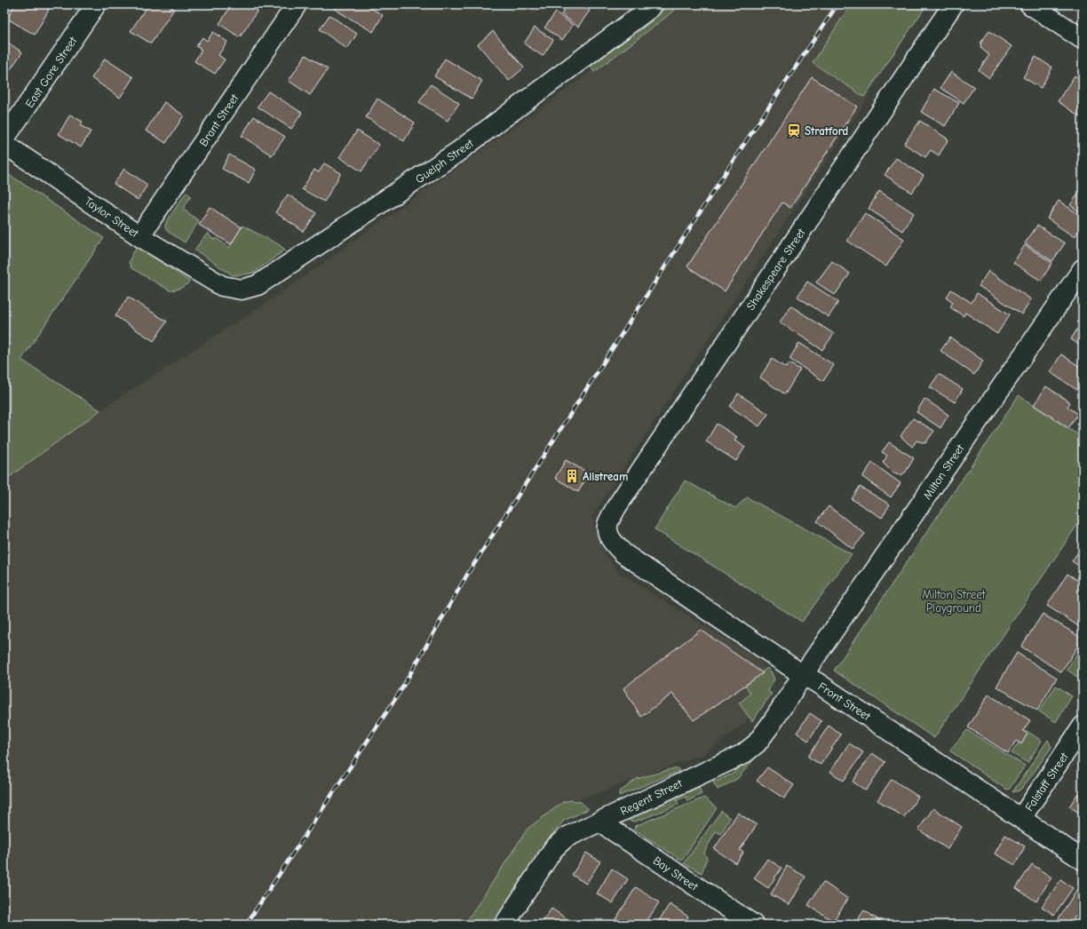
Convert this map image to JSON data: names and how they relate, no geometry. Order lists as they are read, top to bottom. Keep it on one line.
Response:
{"streets":{"street":["East Gore Street","Brant Street","Guelph Street","Taylor Street","Shakespeare Street","Milton Street","Front Street","Falstaff Street","Regent Street","Bay Street"]},"crossings":[["Brant Street","Taylor Street"],["Guelph Street","Taylor Street"],["Shakespeare Street","Front Street"],["Milton Street","Front Street"],["Milton Street","Regent Street"],["Front Street","Falstaff Street"],["Front Street","Regent Street"],["Regent Street","Bay Street"]],"parks":["Milton Street Playground"],"places":{"station":["Stratford"],"building":["Allstream"]}}
